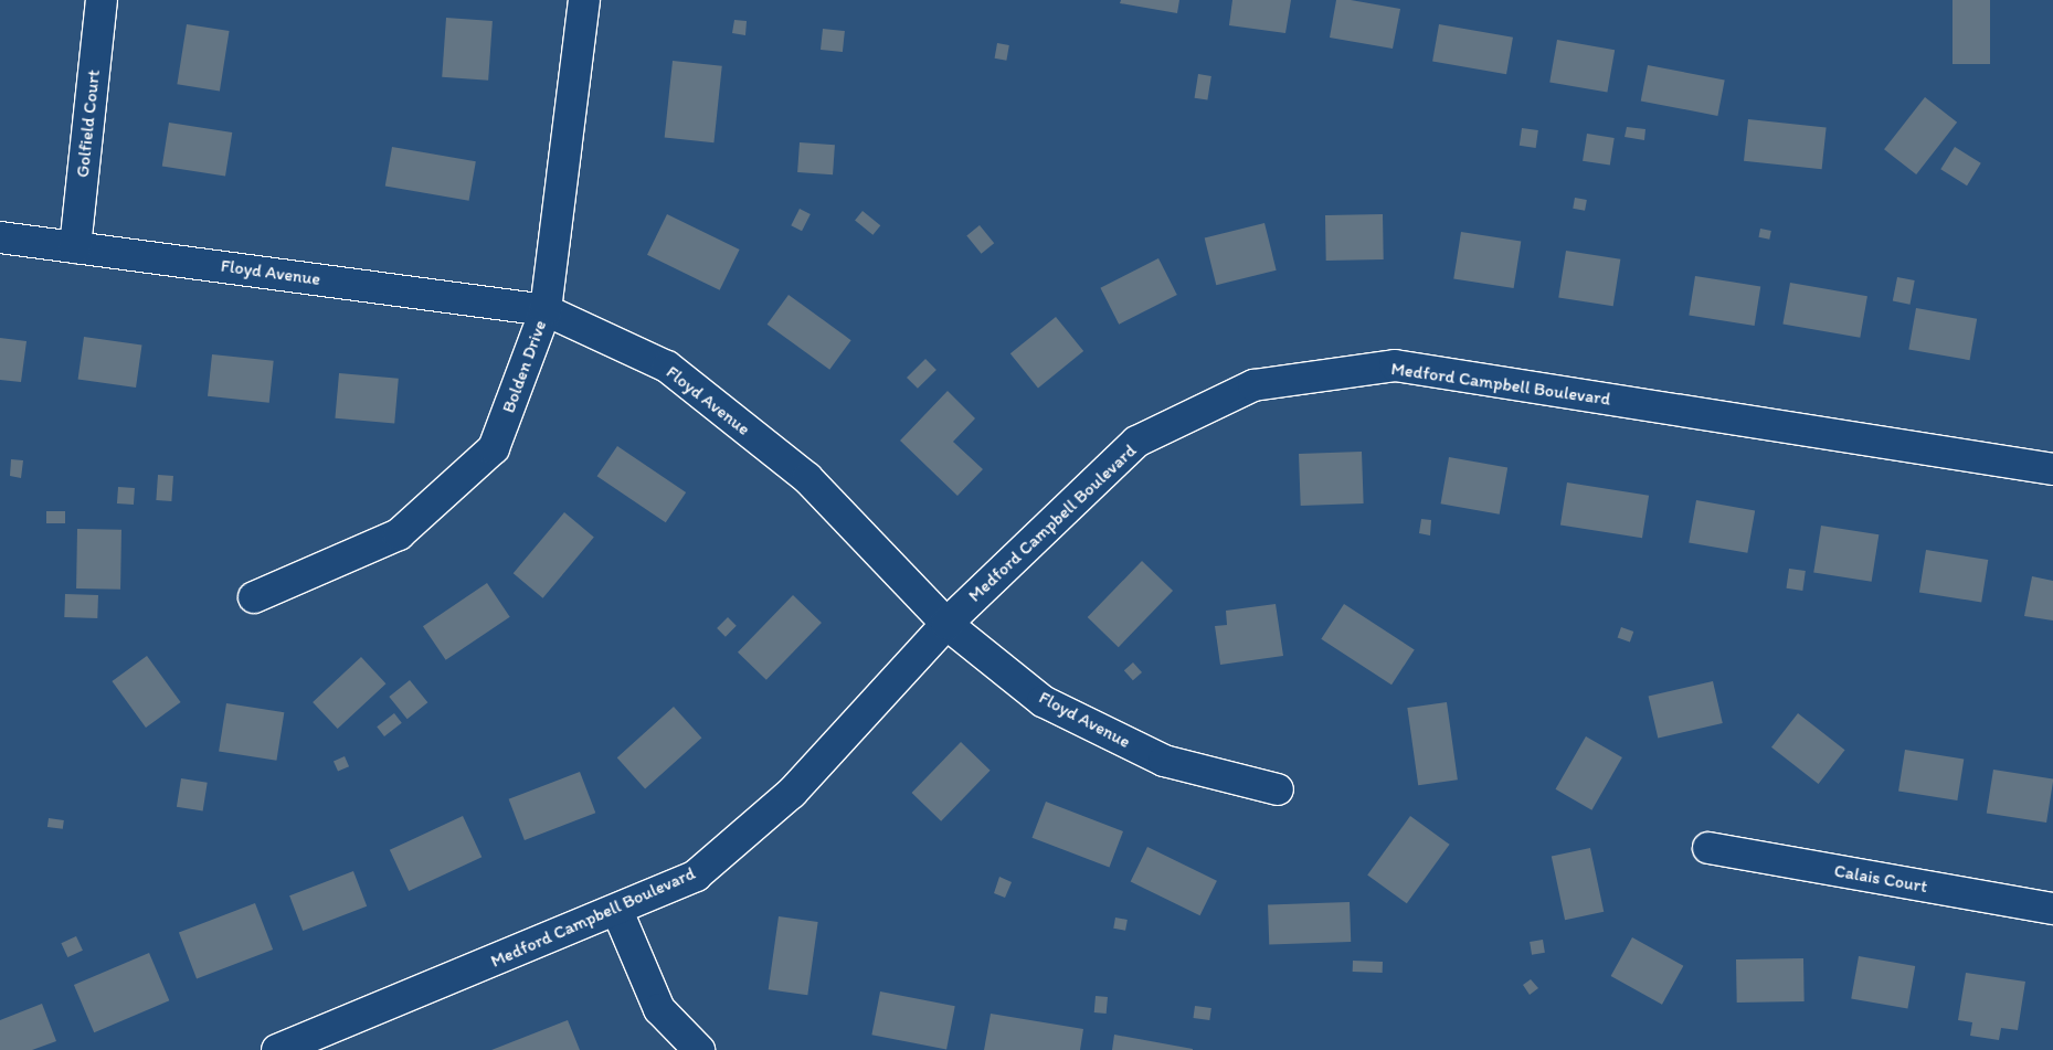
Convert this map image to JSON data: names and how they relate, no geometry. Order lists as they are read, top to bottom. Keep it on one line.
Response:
{"streets":{"street":["Golfield Court","Floyd Avenue","Bolden Drive","Medford Campbell Boulevard","Calais Court"]},"crossings":[["Golfield Court","Floyd Avenue"],["Floyd Avenue","Bolden Drive"],["Floyd Avenue","Medford Campbell Boulevard"]]}
